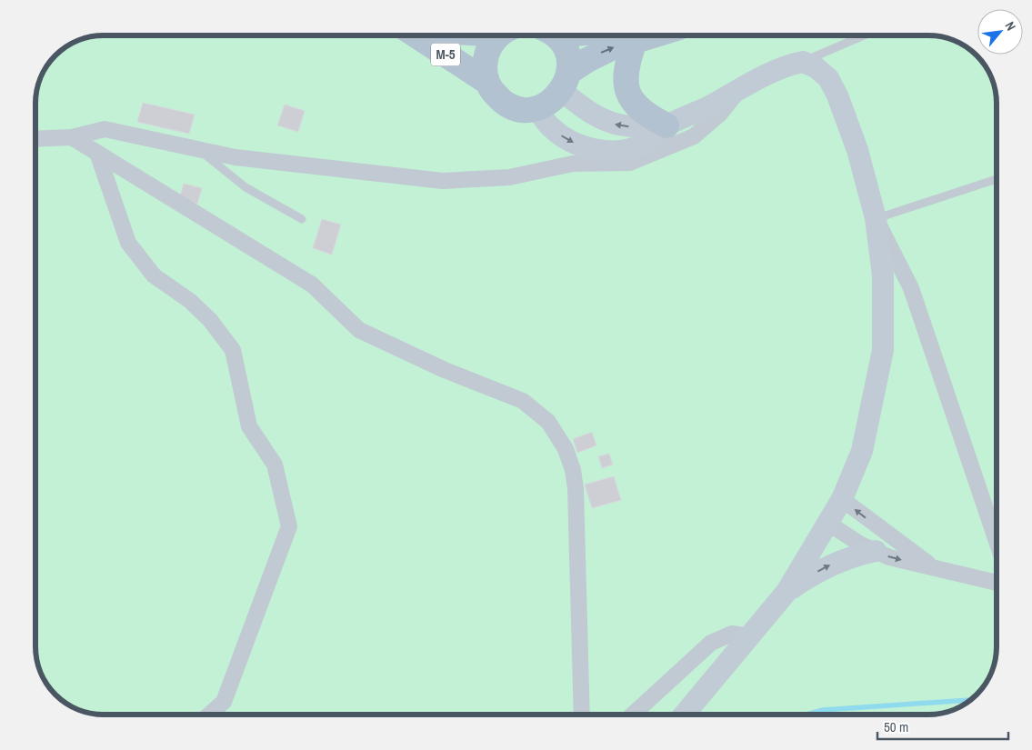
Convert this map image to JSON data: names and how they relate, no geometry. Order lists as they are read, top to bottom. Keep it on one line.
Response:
{"streets":{"main road":["M-5"]},"scale_bar":"50 m","north":"top right"}
